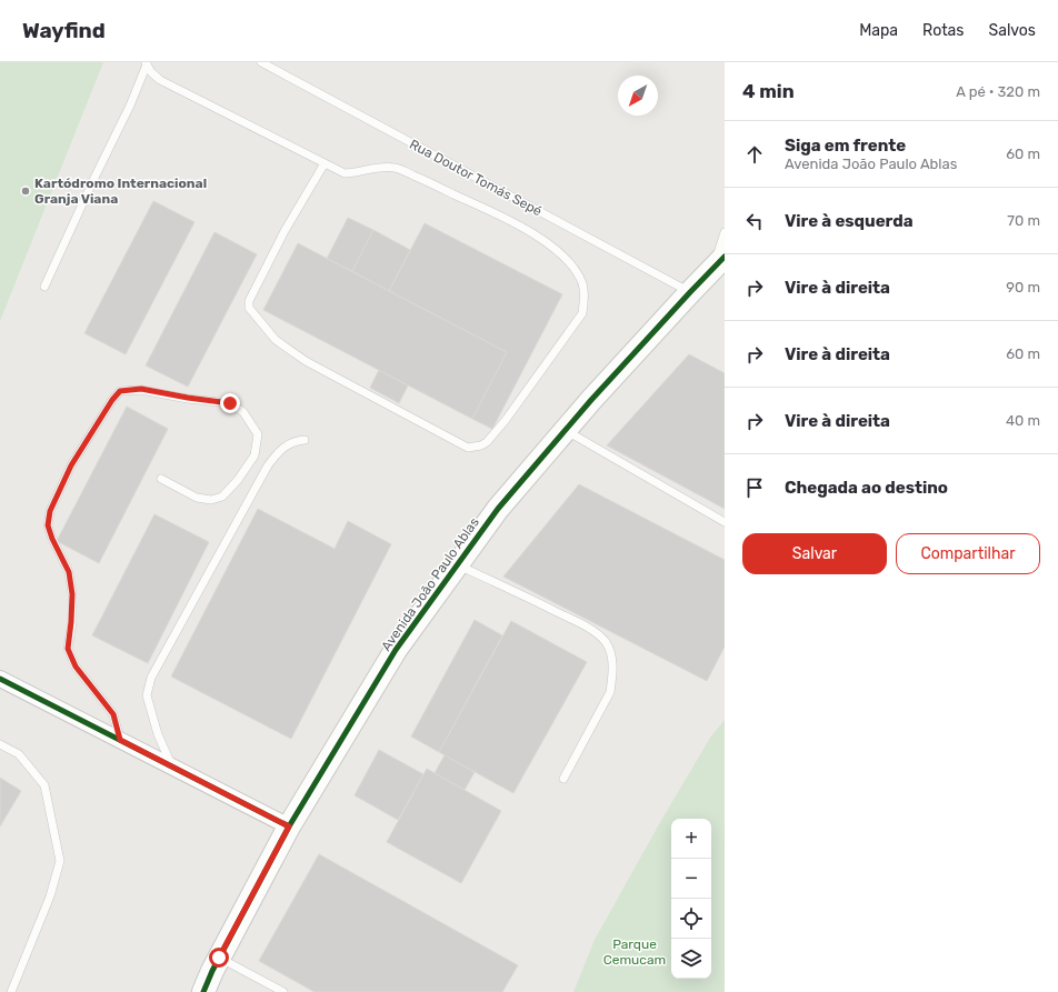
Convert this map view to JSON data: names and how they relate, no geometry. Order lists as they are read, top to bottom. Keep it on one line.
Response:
{"streets":{"street":["Avenida João Paulo Ablas"],"lane":["Rua Doutor Tomás Sepé"]},"crossings":[["Rua Doutor Tomás Sepé","Avenida João Paulo Ablas"]],"parks":["Parque Cemucam"],"places":["Kartódromo Internacional Granja Viana"],"north":"bottom left","page":{"header":"Wayfind","nav":["Mapa","Rotas","Salvos"],"heading":["4 min","A pé · 320 m"],"list":[["Siga em frente","Avenida João Paulo Ablas","60 m"],["Vire à esquerda","70 m"],["Vire à direita","90 m"],["Vire à direita","60 m"],["Vire à direita","40 m"],"Chegada ao destino"],"buttons":["Salvar","Compartilhar"],"map_buttons":["+","−"]}}
